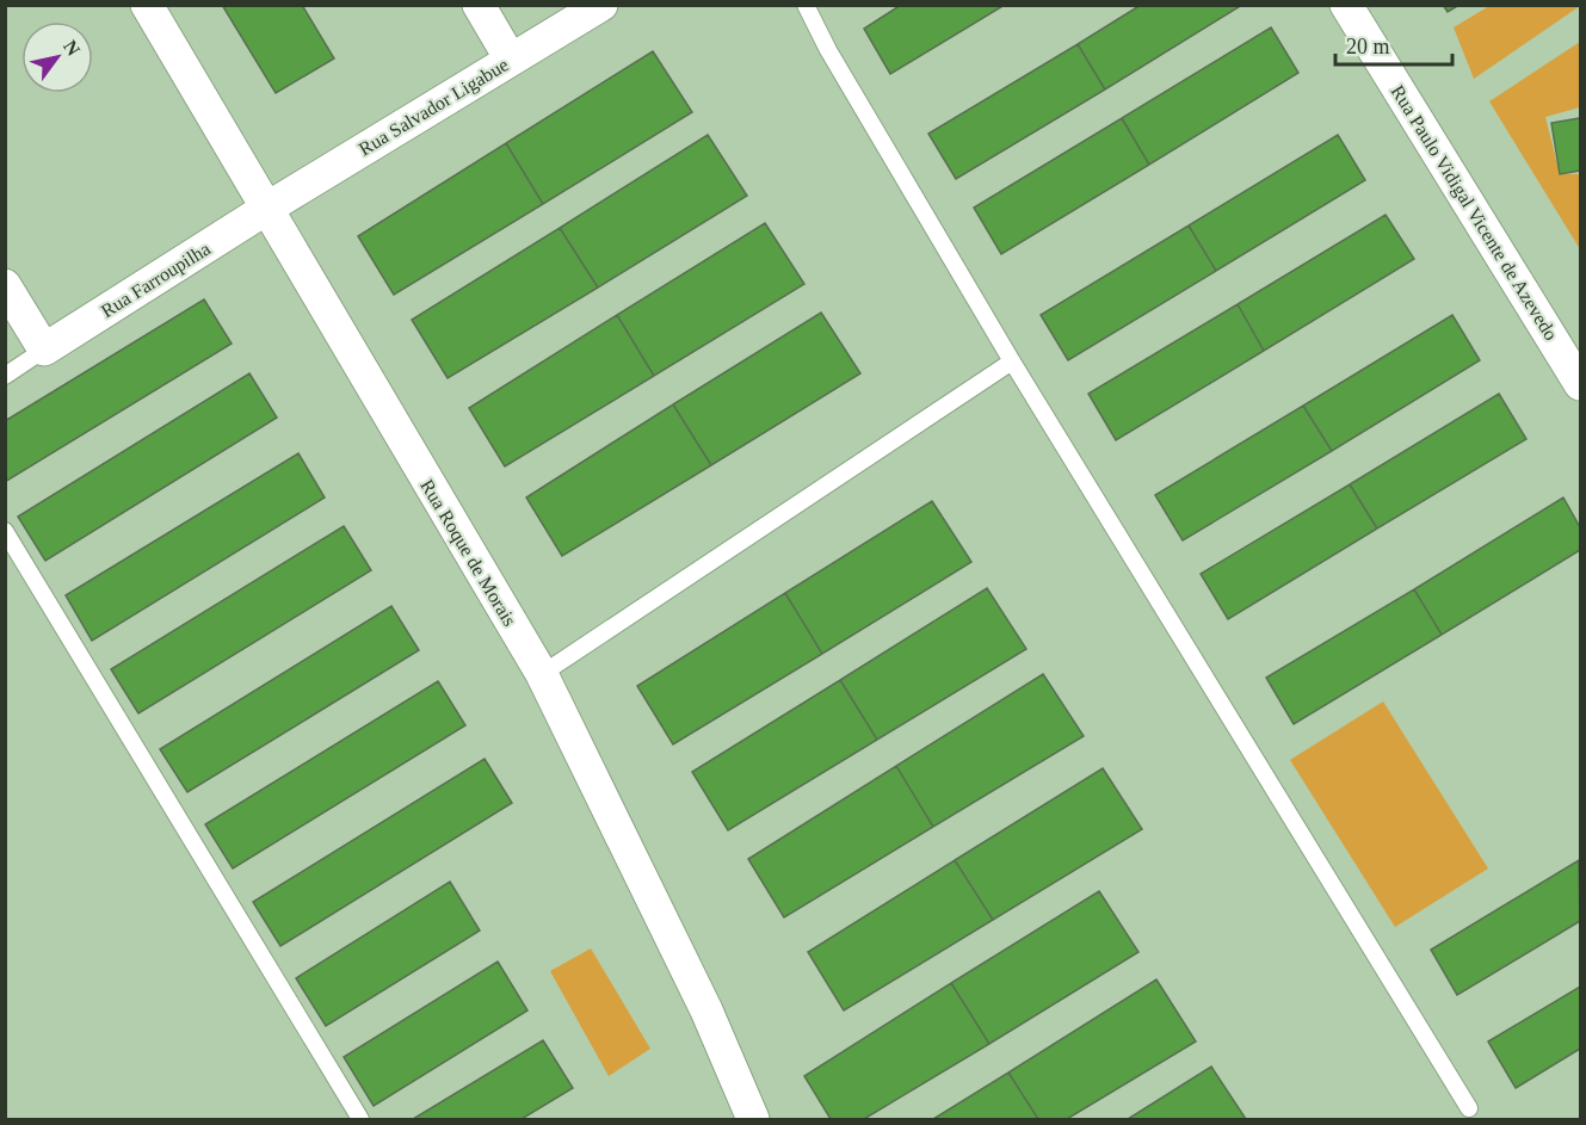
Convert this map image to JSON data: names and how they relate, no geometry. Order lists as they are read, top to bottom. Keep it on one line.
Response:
{"streets":{"street":["Rua Salvador Ligabue","Rua Paulo Vidigal Vicente de Azevedo","Rua Farroupilha","Rua Roque de Morais"]},"crossings":[["Rua Salvador Ligabue","Rua Farroupilha"],["Rua Salvador Ligabue","Rua Roque de Morais"],["Rua Farroupilha","Rua Roque de Morais"]],"scale_bar":"20 m","north":"top right"}
